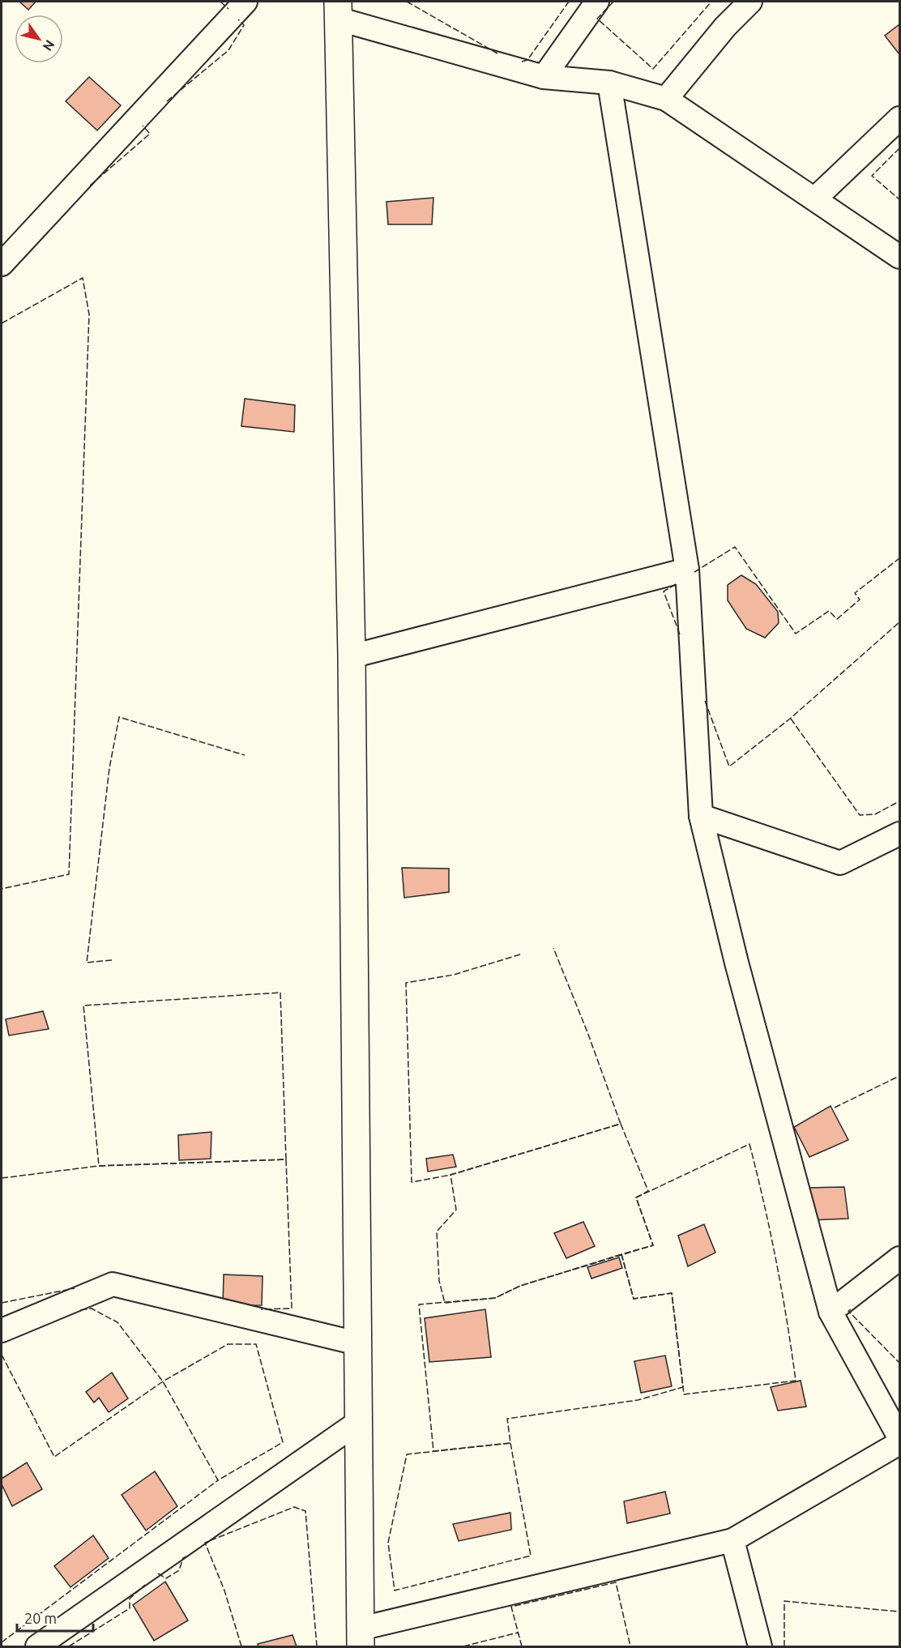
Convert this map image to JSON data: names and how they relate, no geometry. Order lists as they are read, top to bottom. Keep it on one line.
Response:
{"scale_bar":"20 m","north":"bottom right"}
